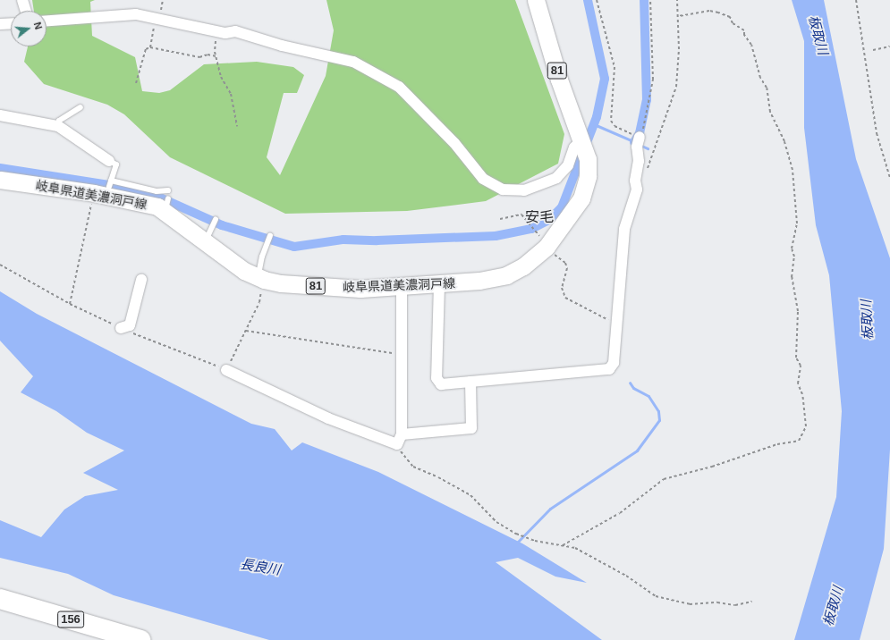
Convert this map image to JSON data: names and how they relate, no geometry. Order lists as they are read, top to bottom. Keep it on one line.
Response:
{"streets":{"highway":["156"],"main road":["81","岐阜県道美濃洞戸線"]},"districts":["安毛"],"water":["板取川","長良川"],"north":"right"}
